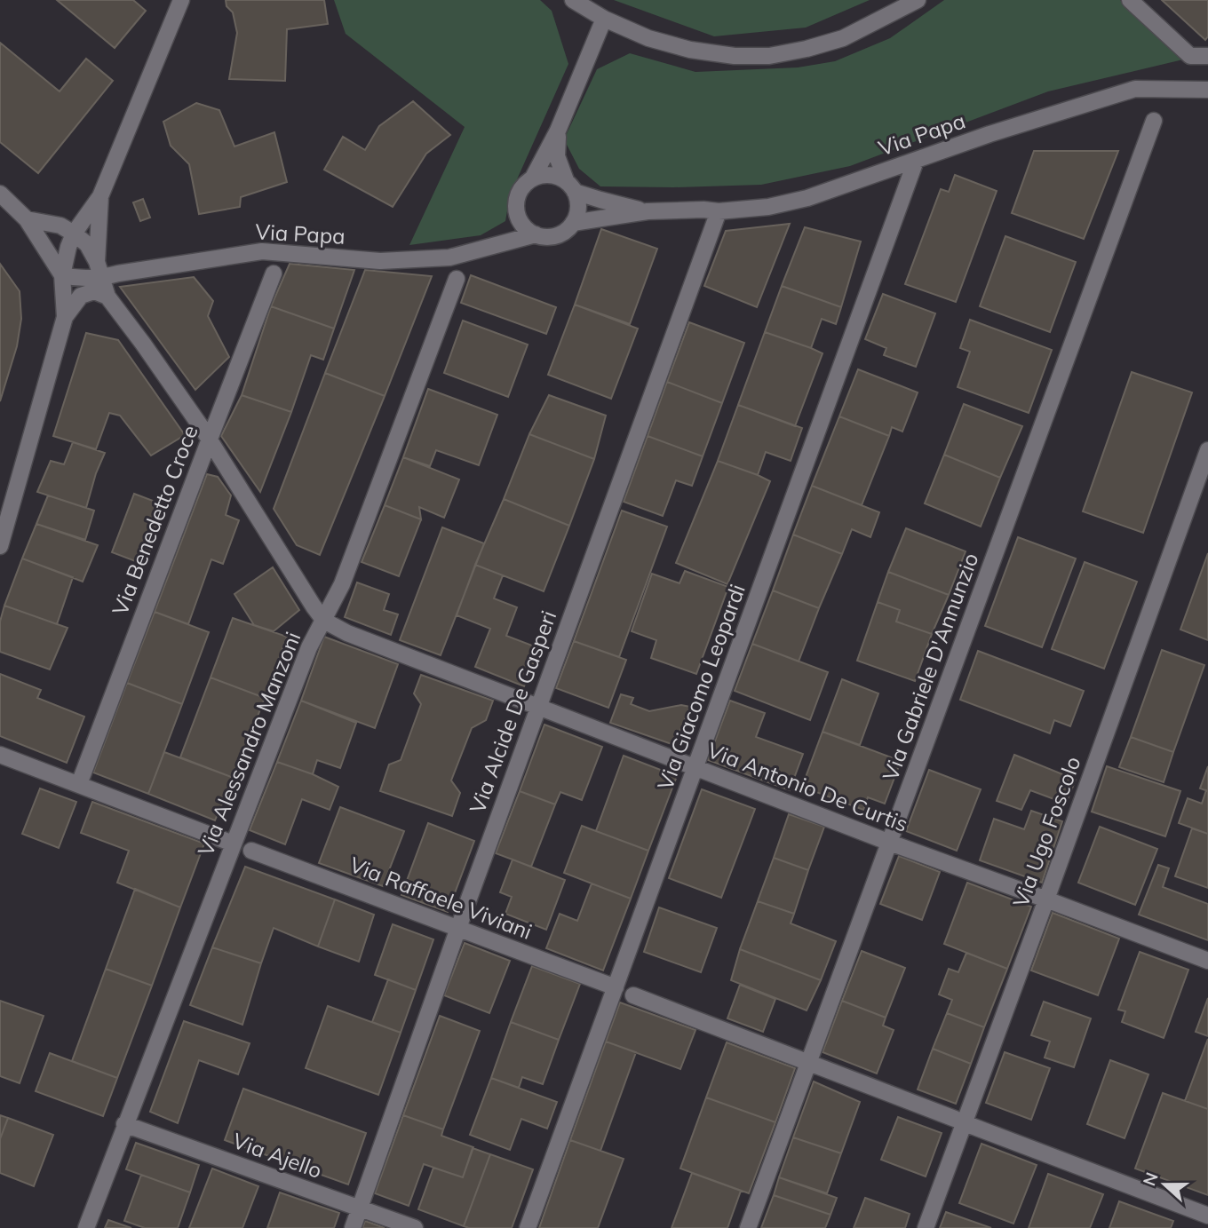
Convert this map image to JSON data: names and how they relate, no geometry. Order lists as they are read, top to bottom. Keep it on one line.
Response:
{"streets":{"street":["Via Papa","Via Benedetto Croce","Via Gabriele D'Annunzio","Via Giacomo Leopardi","Via Alcide De Gasperi","Via Alessandro Manzoni","Via Antonio De Curtis","Via Ugo Foscolo","Via Raffaele Viviani","Via Ajello"]},"crossings":[["Via Papa","Via Giacomo Leopardi"],["Via Papa","Via Alcide De Gasperi"],["Via Gabriele D'Annunzio","Via Antonio De Curtis"],["Via Giacomo Leopardi","Via Antonio De Curtis"],["Via Giacomo Leopardi","Via Raffaele Viviani"],["Via Alcide De Gasperi","Via Antonio De Curtis"],["Via Alcide De Gasperi","Via Raffaele Viviani"],["Via Alcide De Gasperi","Via Ajello"],["Via Alessandro Manzoni","Via Antonio De Curtis"],["Via Alessandro Manzoni","Via Ajello"],["Via Antonio De Curtis","Via Ugo Foscolo"]],"north":"left"}
